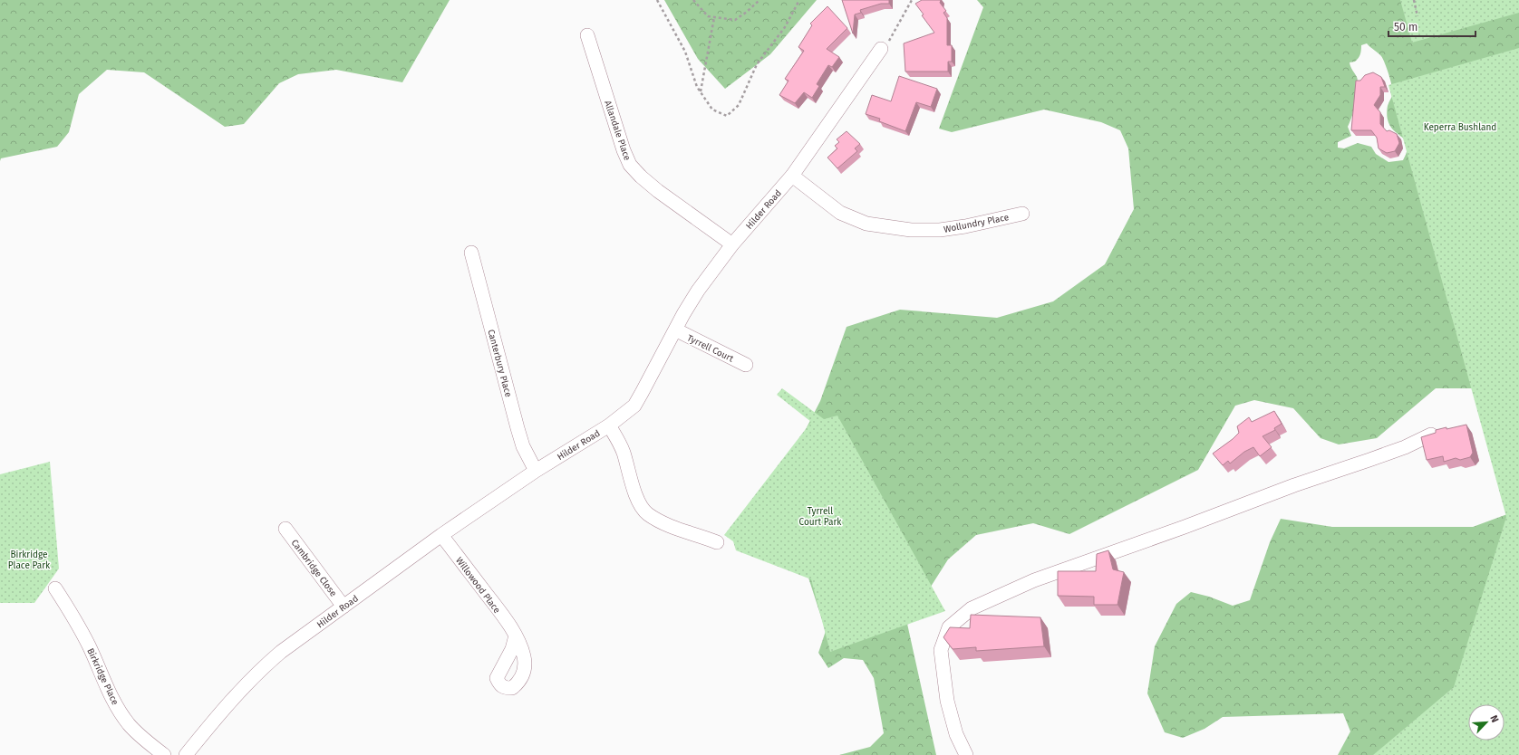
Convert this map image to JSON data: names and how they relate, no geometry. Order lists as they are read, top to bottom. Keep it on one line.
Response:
{"streets":{"street":["Allandale Place","Hilder Road","Wollundry Place","Tyrrell Court","Canterbury Place","Cambridge Close","Willowood Place","Birkridge Place"]},"crossings":[["Allandale Place","Hilder Road"],["Hilder Road","Wollundry Place"],["Hilder Road","Tyrrell Court"],["Hilder Road","Canterbury Place"],["Hilder Road","Cambridge Close"],["Hilder Road","Willowood Place"]],"parks":["Keperra Bushland","Tyrrell Court Park","Birkridge Place Park"],"scale_bar":"50 m","north":"top right"}
